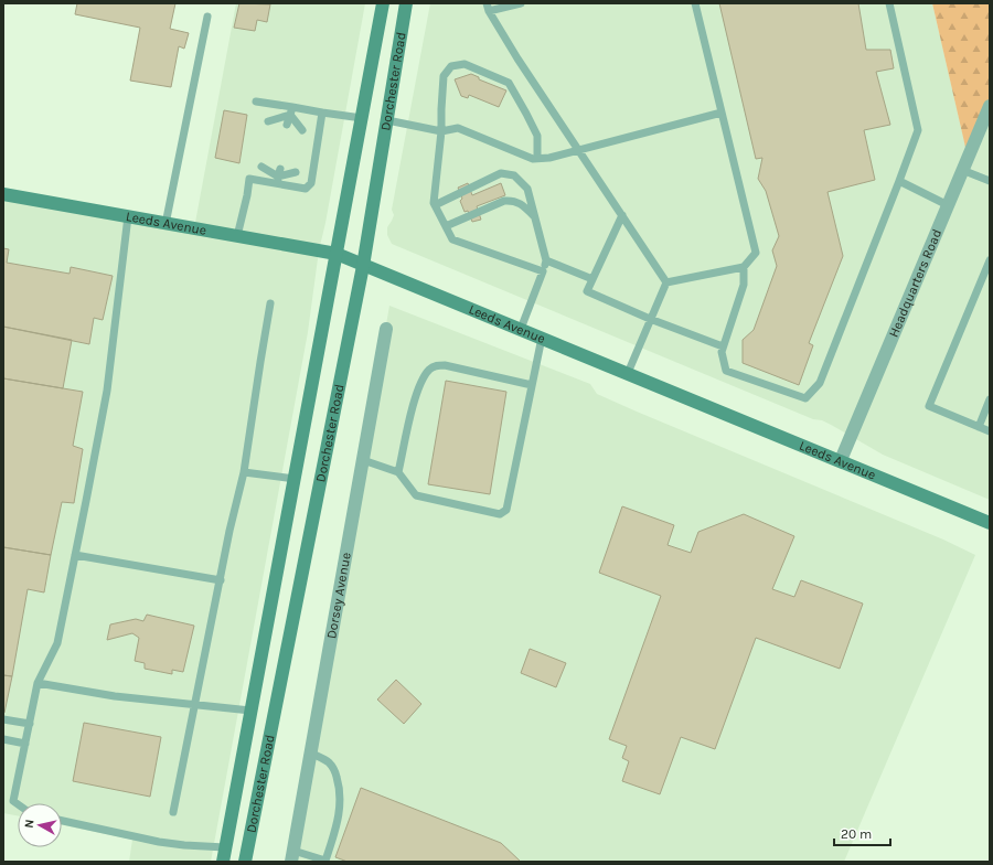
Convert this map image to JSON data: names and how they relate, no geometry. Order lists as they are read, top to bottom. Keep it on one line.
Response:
{"streets":{"main road":["Dorchester Road","Leeds Avenue"],"street":["Headquarters Road","Dorsey Avenue"]},"crossings":[["Dorchester Road","Leeds Avenue"],["Leeds Avenue","Headquarters Road"]],"scale_bar":"20 m","north":"left"}
